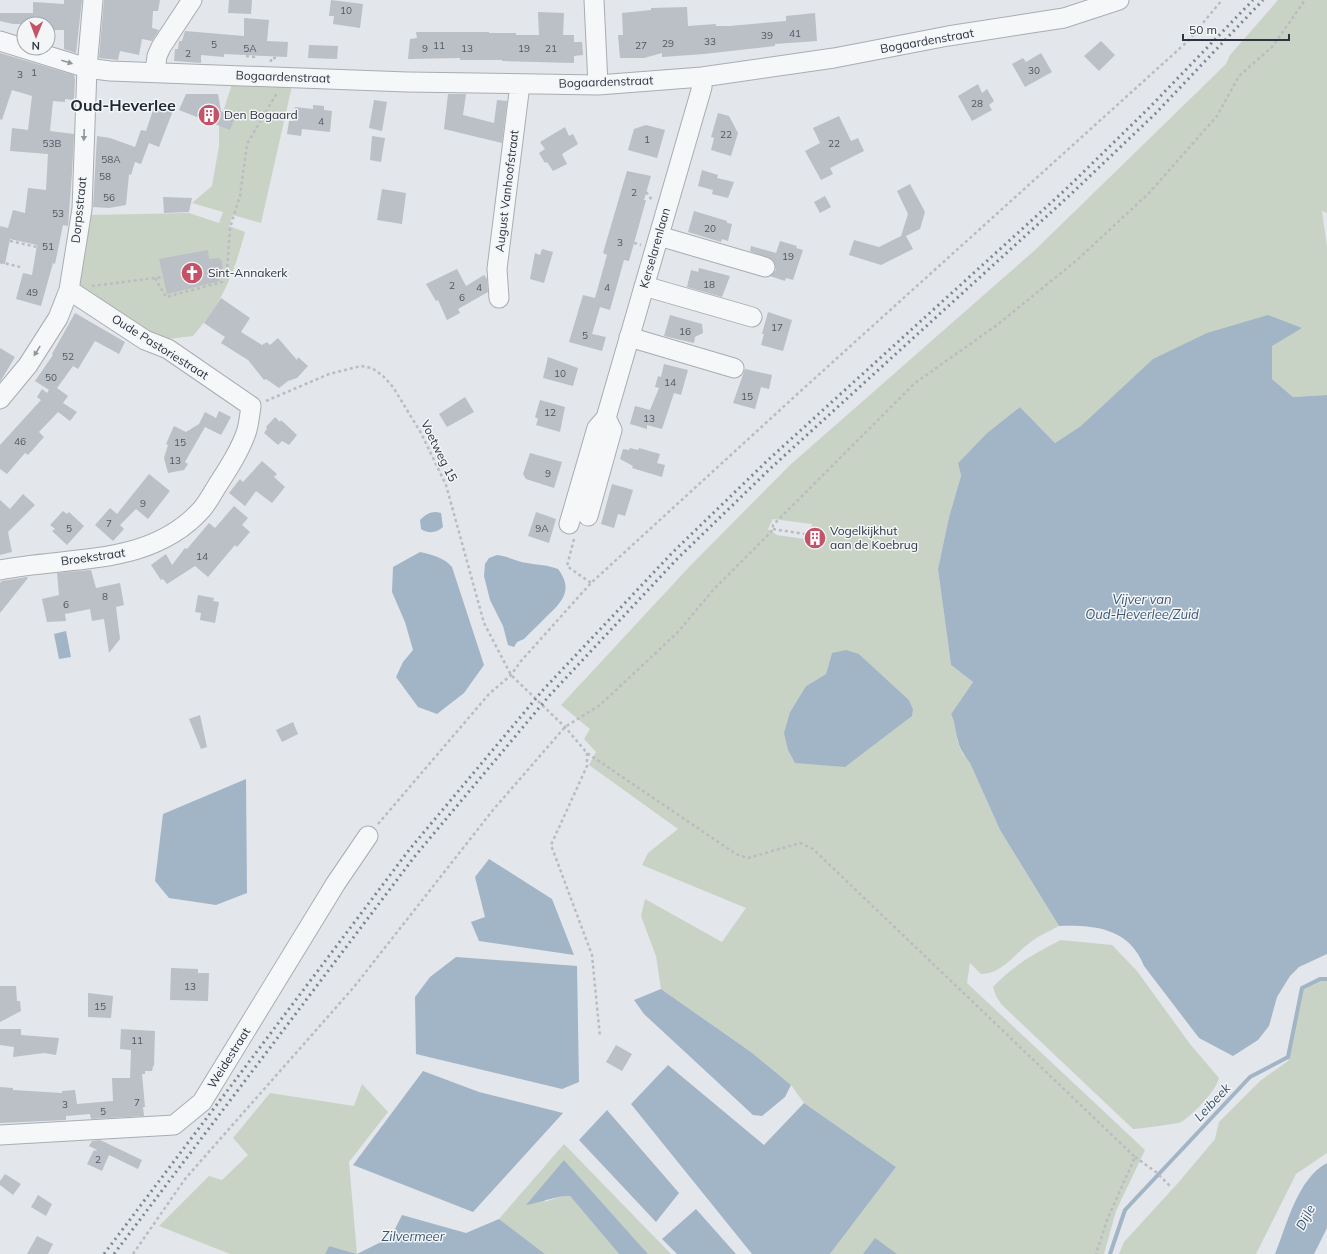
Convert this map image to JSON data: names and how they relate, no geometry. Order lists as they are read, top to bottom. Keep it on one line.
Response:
{"streets":{"street":["Bogaardenstraat","August Vanhoofstraat","Dorpsstraat","Kerselarenlaan","Oude Pastoriestraat","Broekstraat","Weidestraat"],"path":["Voetweg 15"]},"crossings":[["Bogaardenstraat","August Vanhoofstraat"],["Bogaardenstraat","Dorpsstraat"],["Bogaardenstraat","Kerselarenlaan"],["Dorpsstraat","Oude Pastoriestraat"],["Oude Pastoriestraat","Voetweg 15"],["Oude Pastoriestraat","Broekstraat"],["Voetweg 15","Broekstraat"]],"one_way":["Dorpsstraat"],"districts":["Oud-Heverlee"],"water":["Vijver van Oud-Heverlee/Zuid","Leibeek","Dijle","Zilvermeer"],"places":{"building":["Den Bogaard","Vogelkijkhut aan de Koebrug"],"church":["Sint-Annakerk"]},"house_numbers":["10","41","39","33","29","5","11","27","5A","9","13","19","21","2","30","1","3","28","4","22","1","53B","22","58A","58","2","56","53","20","3","51","19","18","2","4","4","49","6","17","16","5","52","10","50","14","15","12","13","46","15","13","9","9","7","5","9A","14","8","6","13","15","11","7","3","5","2"],"scale_bar":"50 m","north":"bottom"}
